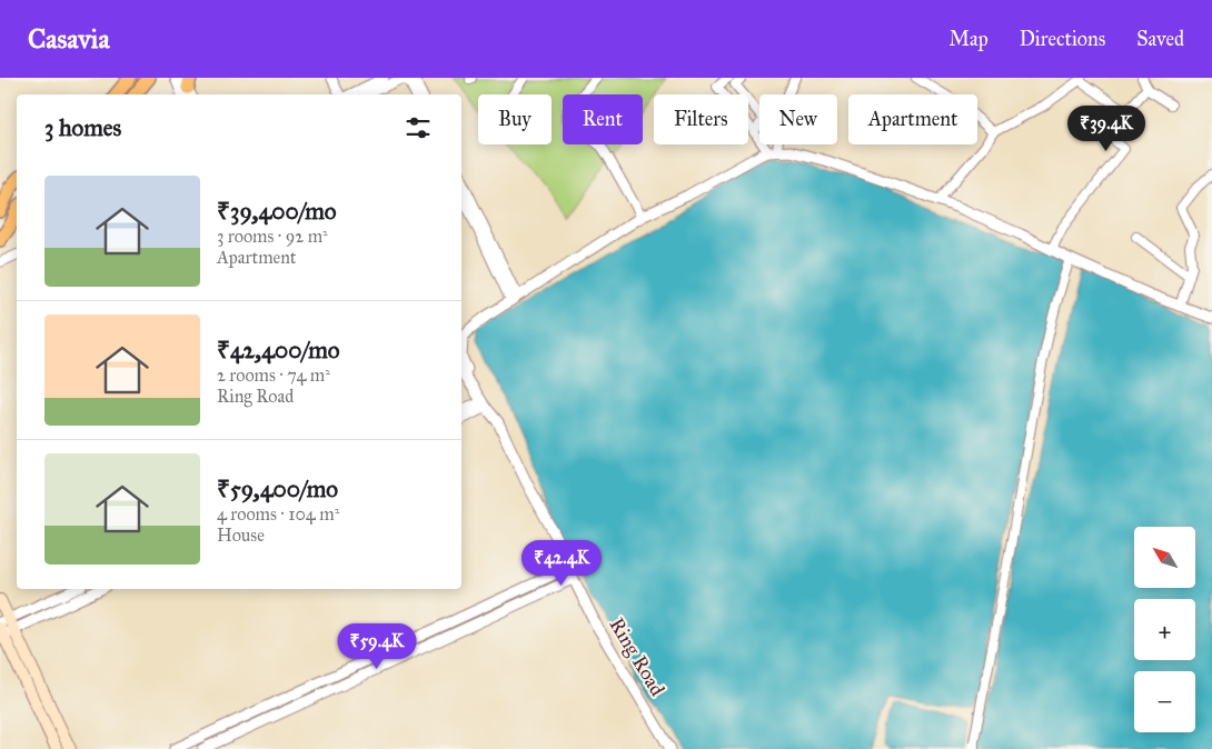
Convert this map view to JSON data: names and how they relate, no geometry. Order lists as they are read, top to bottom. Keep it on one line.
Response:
{"streets":{"street":["Ring Road"]},"north":"top left","page":{"header":"Casavia","nav":["Map","Directions","Saved"],"chip":["Buy","Rent","Filters","New","Apartment"],"heading":"3 homes","price":["₹39.4K","₹42.4K","₹59.4K"],"list":[{"name":"₹39,400/mo","note":"3 rooms · 92 m² · Apartment"},{"name":"₹42,400/mo","note":"2 rooms · 74 m² · Ring Road"},{"name":"₹59,400/mo","note":"4 rooms · 104 m² · House"}],"map_buttons":["+","−"]}}
